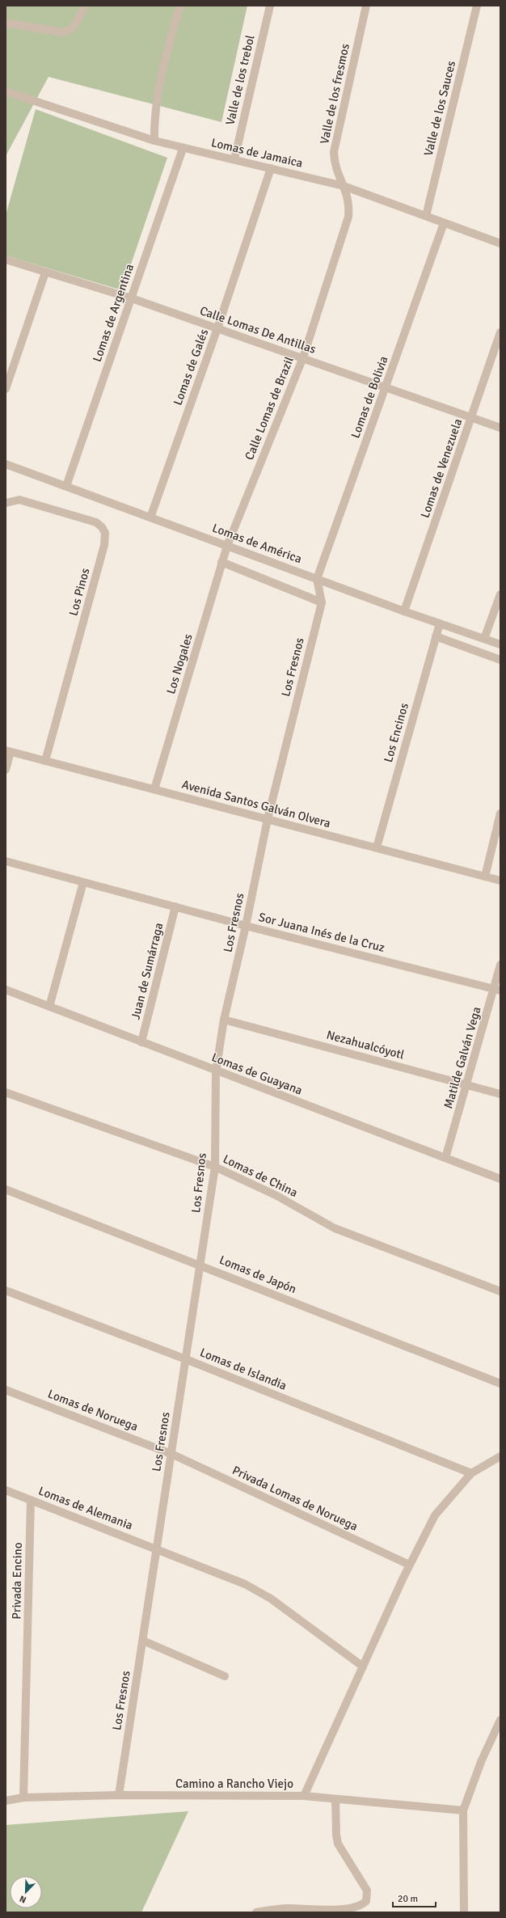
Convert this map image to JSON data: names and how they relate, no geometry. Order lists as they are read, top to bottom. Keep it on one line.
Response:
{"streets":{"street":["Valle de los trebol","Valle de los fresmos","Valle de los Sauces","Lomas de Jamaica","Lomas de Argentina","Calle Lomas De Antillas","Lomas de Galés","Lomas de Bolivia","Calle Lomas de Brazil","Lomas de Venezuela","Lomas de América","Los Pinos","Los Nogales","Los Fresnos","Los Encinos","Avenida Santos Galván Olvera","Sor Juana Inés de la Cruz","Juan de Sumárraga","Nezahualcóyotl","Matilde Galván Vega","Lomas de Guayana","Lomas de China","Lomas de Japón","Lomas de Islandia","Lomas de Noruega","Privada Lomas de Noruega","Lomas de Alemania","Privada Encino","Camino a Rancho Viejo"]},"crossings":[["Valle de los trebol","Lomas de Jamaica"],["Valle de los fresmos","Lomas de Jamaica"],["Valle de los fresmos","Calle Lomas de Brazil"],["Valle de los Sauces","Lomas de Jamaica"],["Lomas de Jamaica","Lomas de Argentina"],["Lomas de Jamaica","Lomas de Galés"],["Lomas de Jamaica","Lomas de Bolivia"],["Lomas de Jamaica","Calle Lomas de Brazil"],["Lomas de Argentina","Calle Lomas De Antillas"],["Lomas de Argentina","Lomas de América"],["Calle Lomas De Antillas","Lomas de Galés"],["Calle Lomas De Antillas","Lomas de Bolivia"],["Calle Lomas De Antillas","Calle Lomas de Brazil"],["Calle Lomas De Antillas","Lomas de Venezuela"],["Lomas de Galés","Lomas de América"],["Lomas de Bolivia","Lomas de América"],["Lomas de Bolivia","Los Fresnos"],["Calle Lomas de Brazil","Lomas de América"],["Calle Lomas de Brazil","Los Nogales"],["Lomas de Venezuela","Lomas de América"],["Lomas de América","Los Nogales"],["Lomas de América","Los Fresnos"],["Lomas de América","Los Encinos"],["Los Pinos","Avenida Santos Galván Olvera"],["Los Nogales","Avenida Santos Galván Olvera"],["Los Fresnos","Avenida Santos Galván Olvera"],["Los Fresnos","Sor Juana Inés de la Cruz"],["Los Fresnos","Nezahualcóyotl"],["Los Fresnos","Lomas de Guayana"],["Los Fresnos","Lomas de China"],["Los Fresnos","Lomas de Japón"],["Los Fresnos","Lomas de Islandia"],["Los Fresnos","Lomas de Noruega"],["Los Fresnos","Privada Lomas de Noruega"],["Los Fresnos","Lomas de Alemania"],["Los Fresnos","Camino a Rancho Viejo"],["Los Encinos","Avenida Santos Galván Olvera"],["Sor Juana Inés de la Cruz","Juan de Sumárraga"],["Sor Juana Inés de la Cruz","Matilde Galván Vega"],["Juan de Sumárraga","Lomas de Guayana"],["Nezahualcóyotl","Matilde Galván Vega"],["Matilde Galván Vega","Lomas de Guayana"],["Lomas de Noruega","Privada Lomas de Noruega"],["Lomas de Alemania","Privada Encino"],["Privada Encino","Camino a Rancho Viejo"]],"scale_bar":"20 m","north":"bottom left"}
